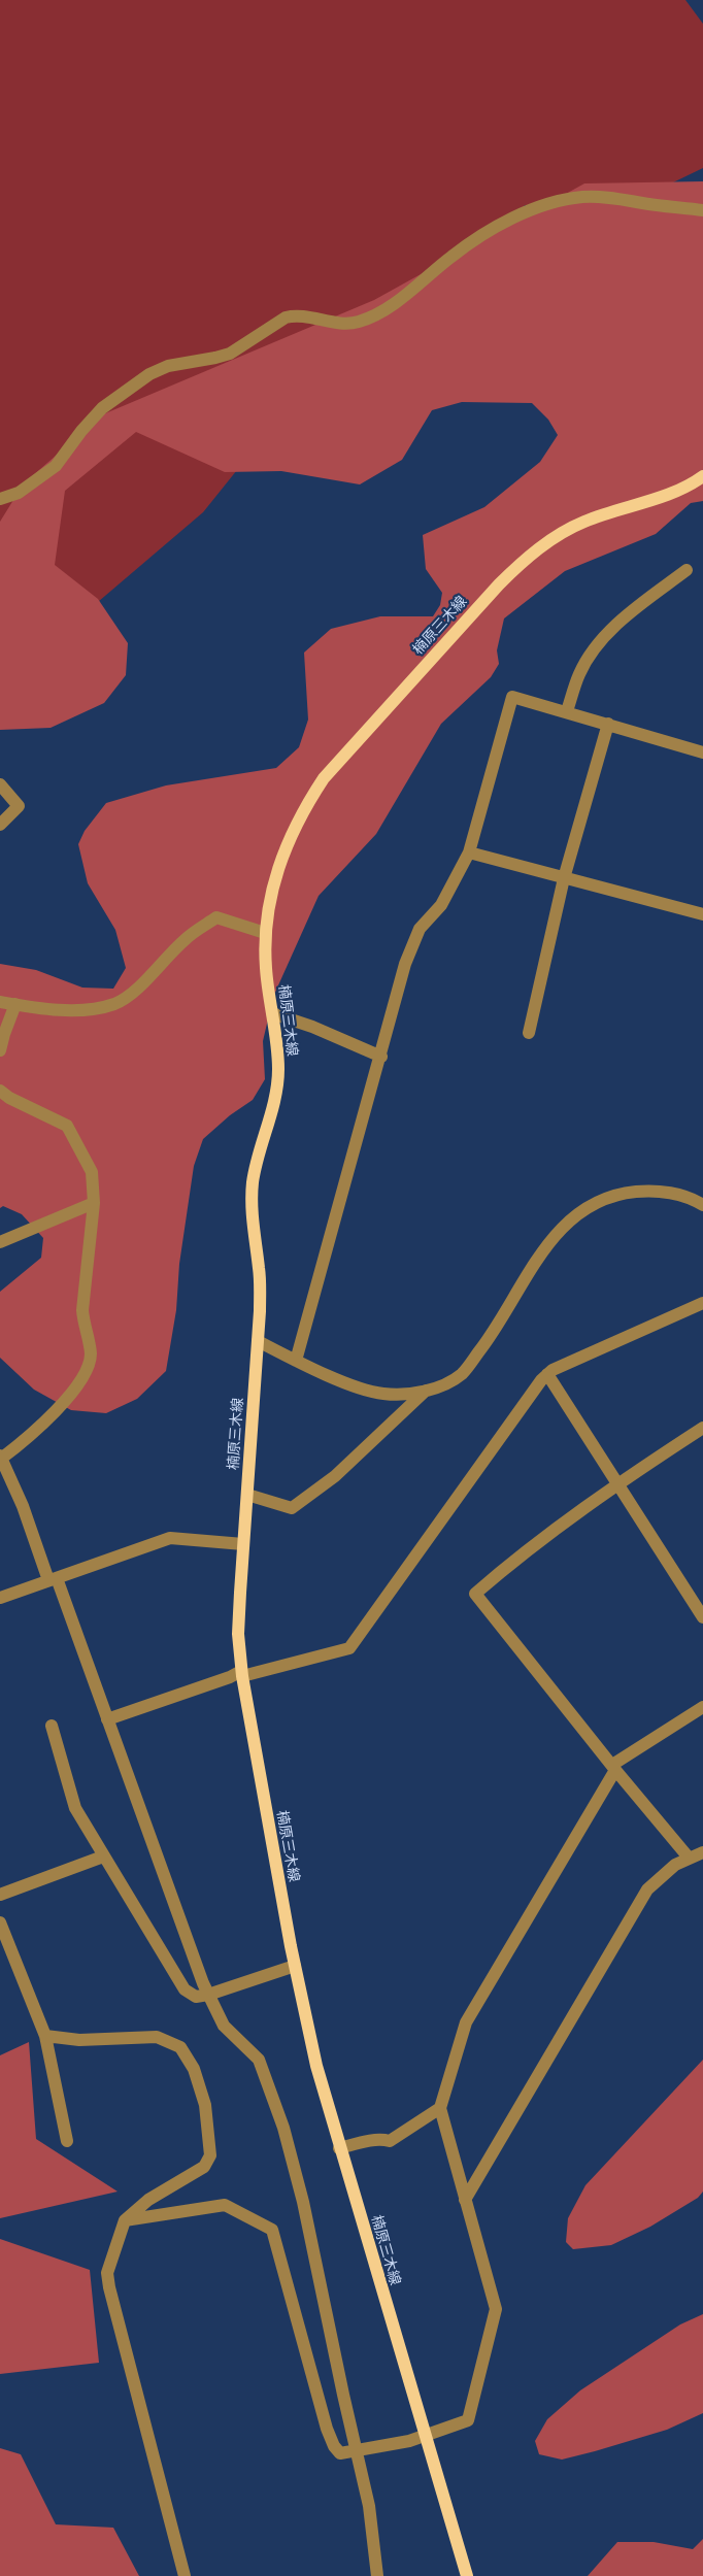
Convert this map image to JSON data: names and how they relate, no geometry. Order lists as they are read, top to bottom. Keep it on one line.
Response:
{"streets":{"main road":["楠原三木線"]}}
